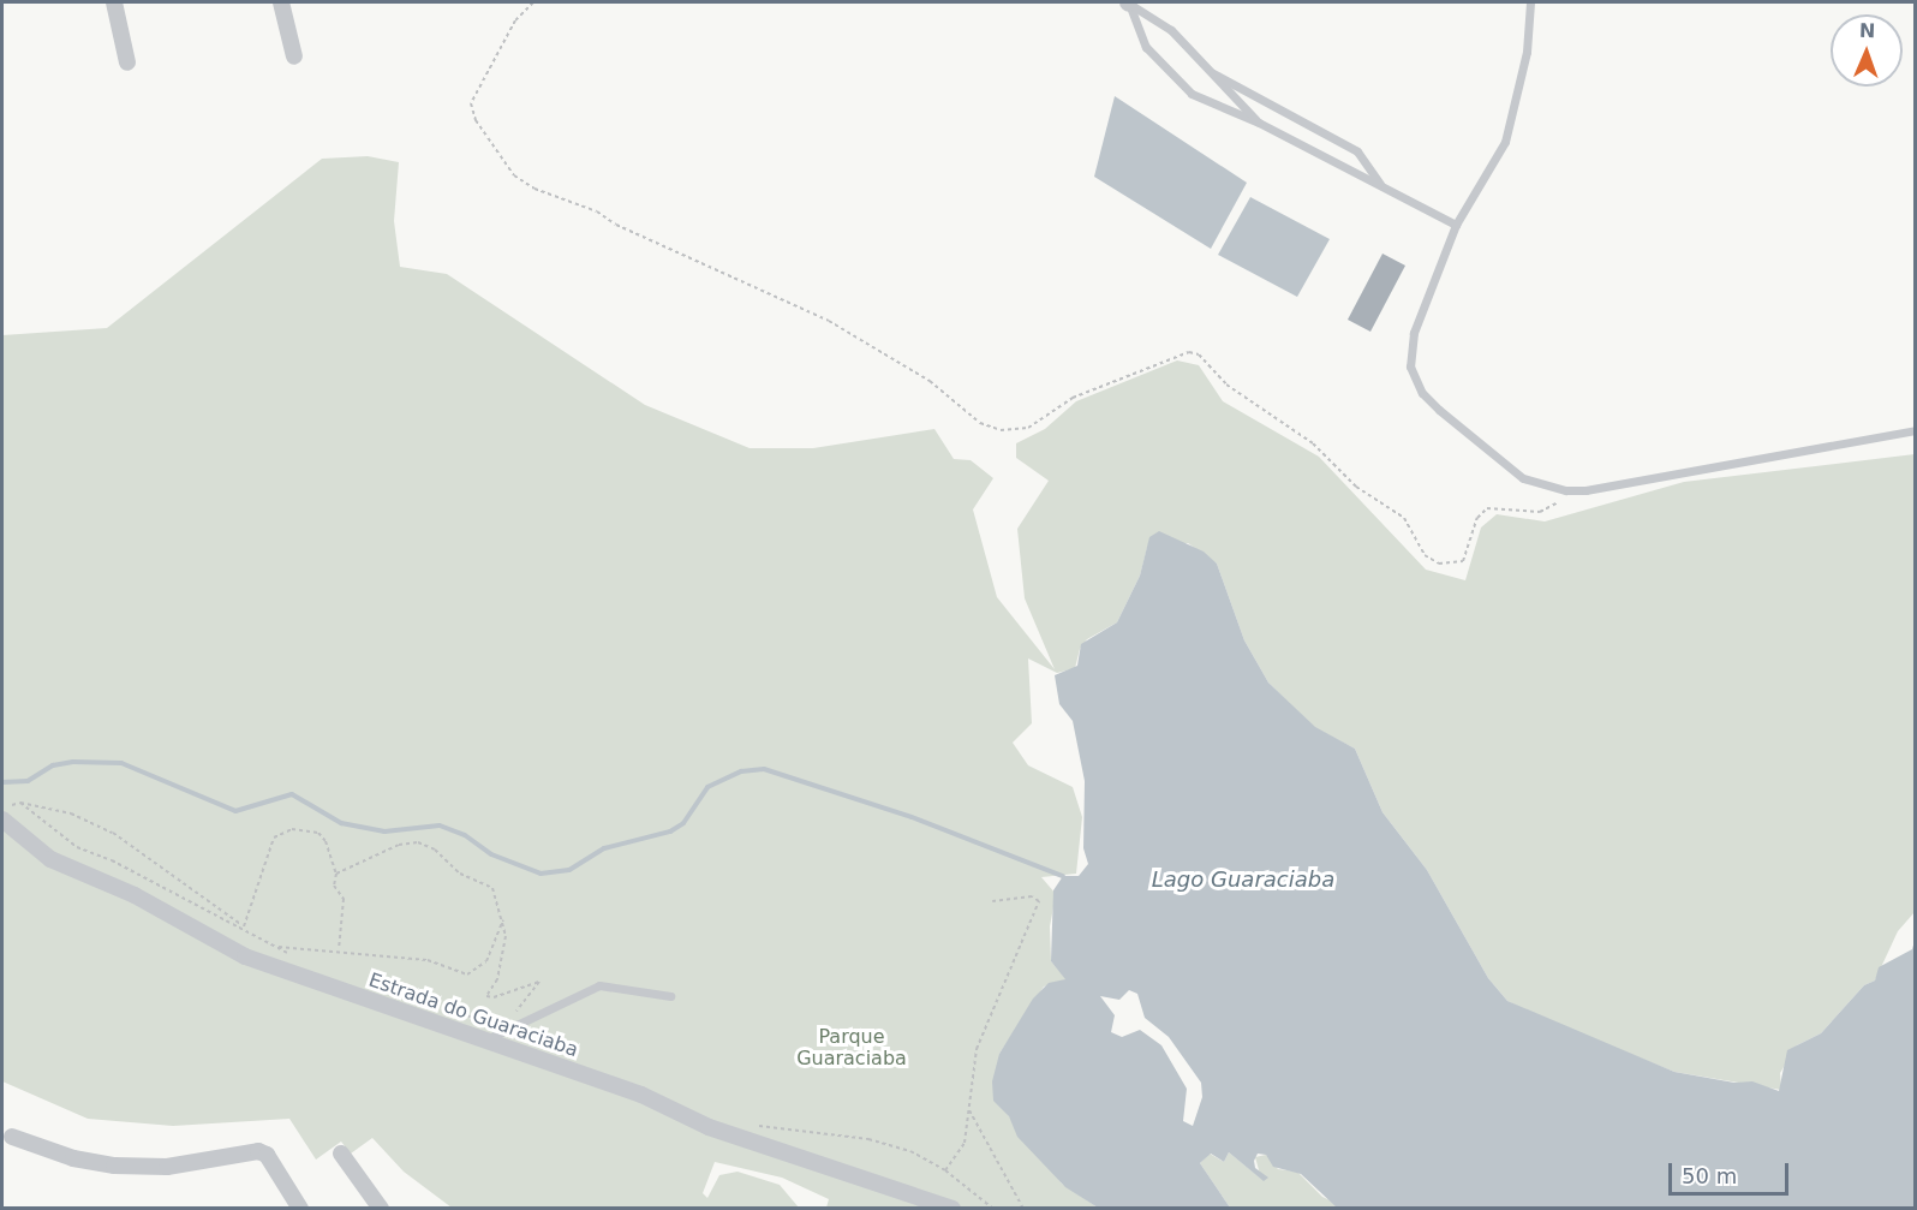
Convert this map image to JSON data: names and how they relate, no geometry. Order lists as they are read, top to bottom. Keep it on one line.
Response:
{"streets":{"street":["Estrada do Guaraciaba"]},"water":["Lago Guaraciaba"],"parks":["Parque Guaraciaba"],"scale_bar":"50 m","north":"top"}
